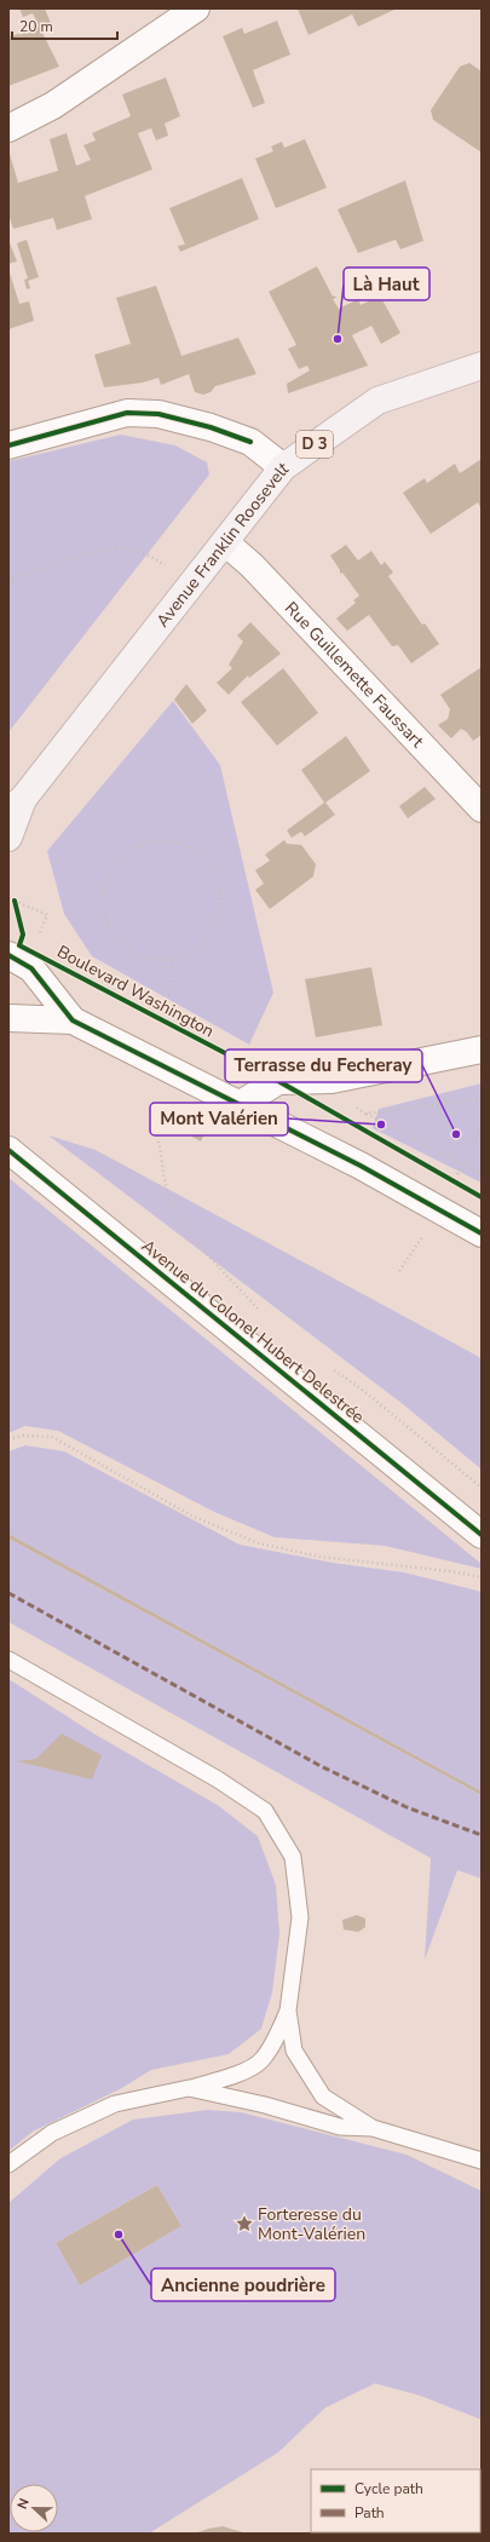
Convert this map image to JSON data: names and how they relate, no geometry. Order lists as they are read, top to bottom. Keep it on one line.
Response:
{"streets":{"main road":["D 3","Avenue Franklin Roosevelt"],"street":["Rue Guillemette Faussart","Boulevard Washington","Avenue du Colonel Hubert Delestrée"]},"crossings":[["Avenue Franklin Roosevelt","Rue Guillemette Faussart"]],"places":{"other":["Là Haut","Mont Valérien","Terrasse du Fecheray","Ancienne poudrière"],"place":["Forteresse du Mont-Valérien"]},"legend":["Cycle path","Path"],"scale_bar":"20 m","north":"left"}
